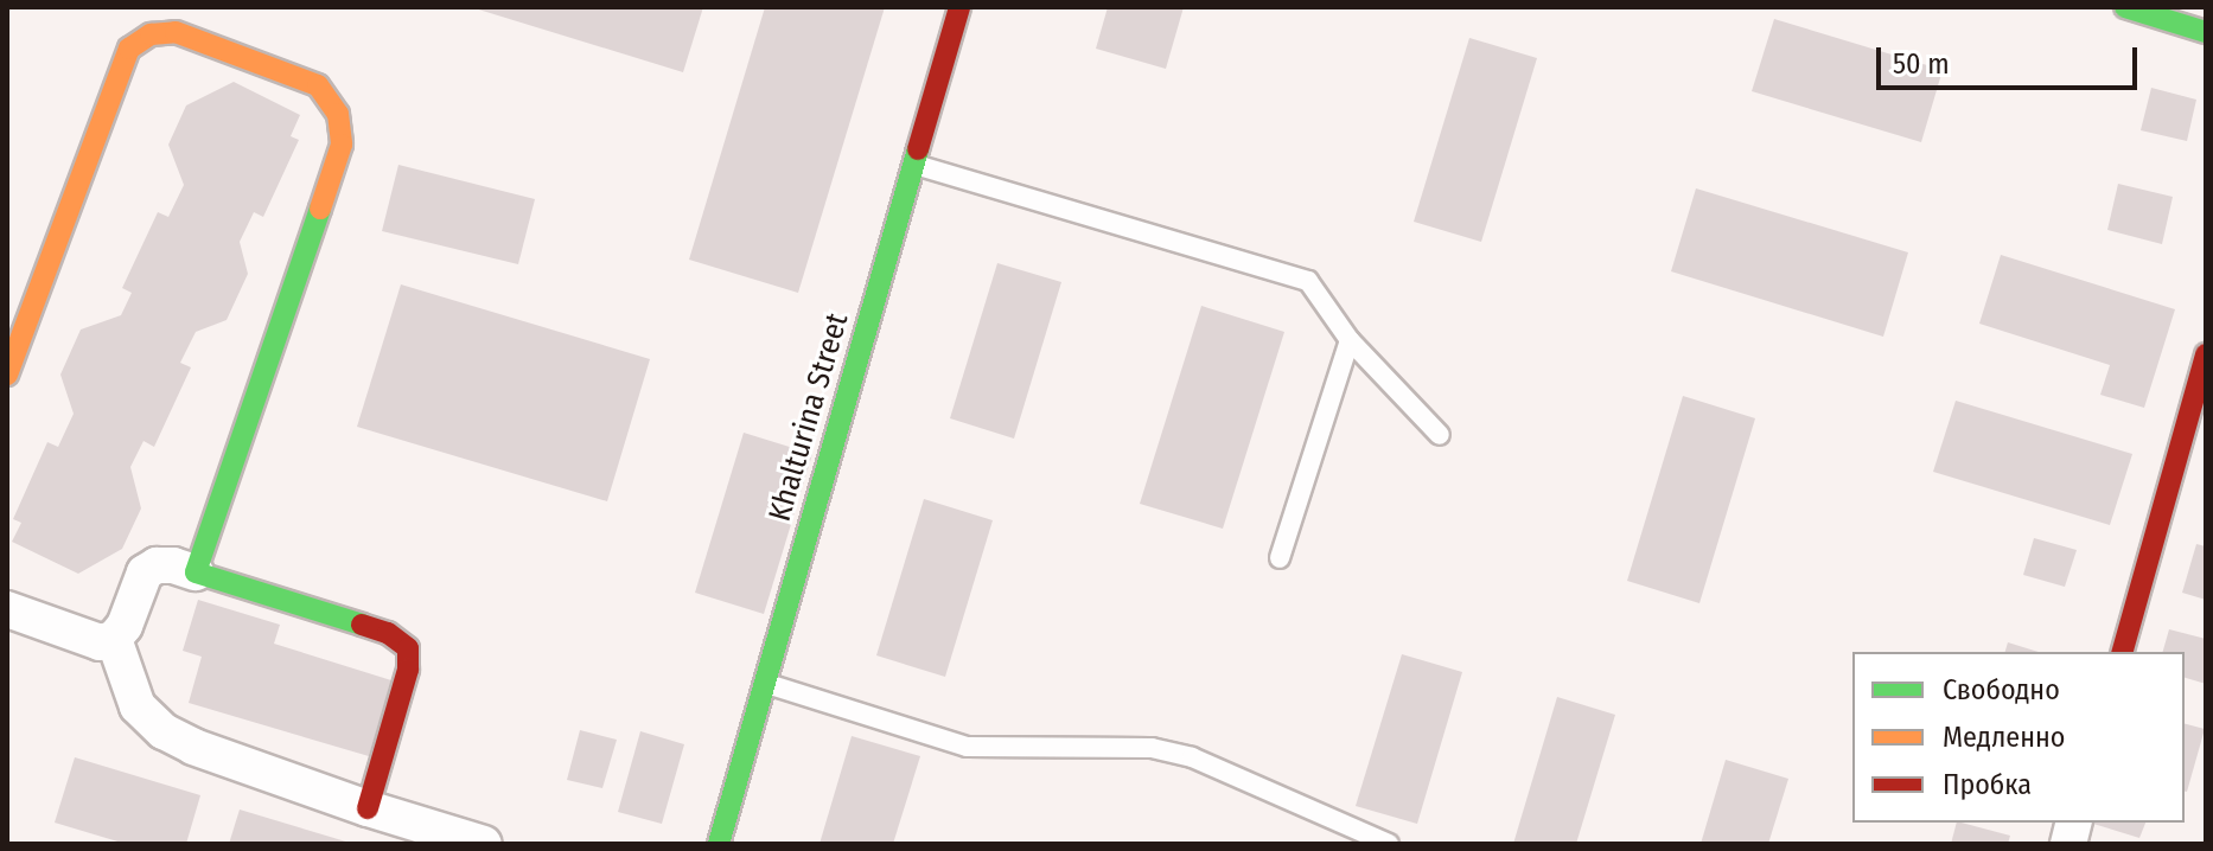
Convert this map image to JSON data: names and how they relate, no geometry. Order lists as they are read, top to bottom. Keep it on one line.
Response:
{"streets":{"street":["Khalturina Street"]},"legend":["Свободно","Медленно","Пробка"],"scale_bar":"50 m"}
